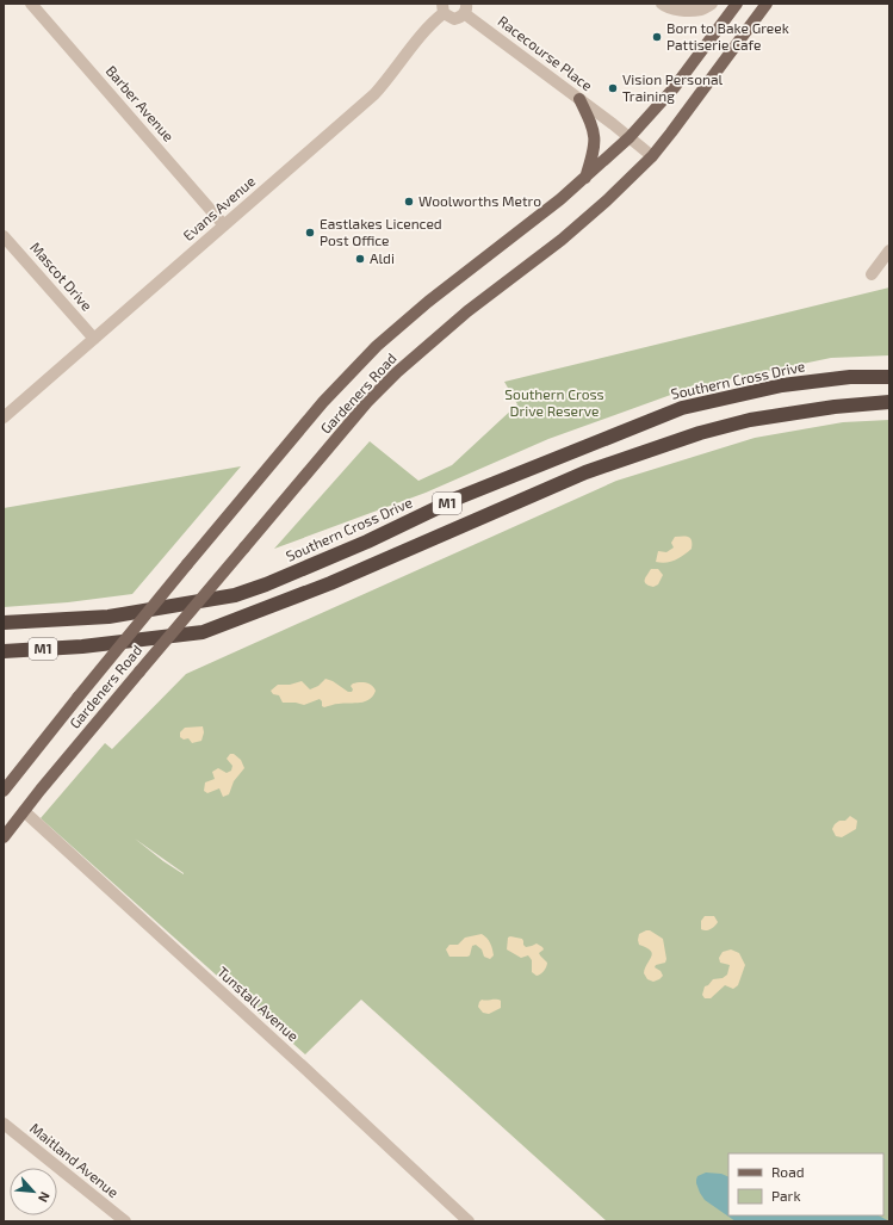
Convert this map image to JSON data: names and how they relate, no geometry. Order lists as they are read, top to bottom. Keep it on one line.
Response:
{"streets":{"highway":["Southern Cross Drive","M1"],"main road":["Gardeners Road"],"street":["Racecourse Place","Barber Avenue","Evans Avenue","Mascot Drive","Tunstall Avenue","Maitland Avenue"]},"crossings":[["Racecourse Place","Gardeners Road"],["Barber Avenue","Evans Avenue"],["Evans Avenue","Mascot Drive"],["Gardeners Road","Tunstall Avenue"]],"parks":["Southern Cross Drive Reserve"],"places":["Born to Bake Greek Pattiserie Cafe","Vision Personal Training","Woolworths Metro","Eastlakes Licenced Post Office","Aldi"],"legend":["Road","Park"],"north":"bottom right"}
